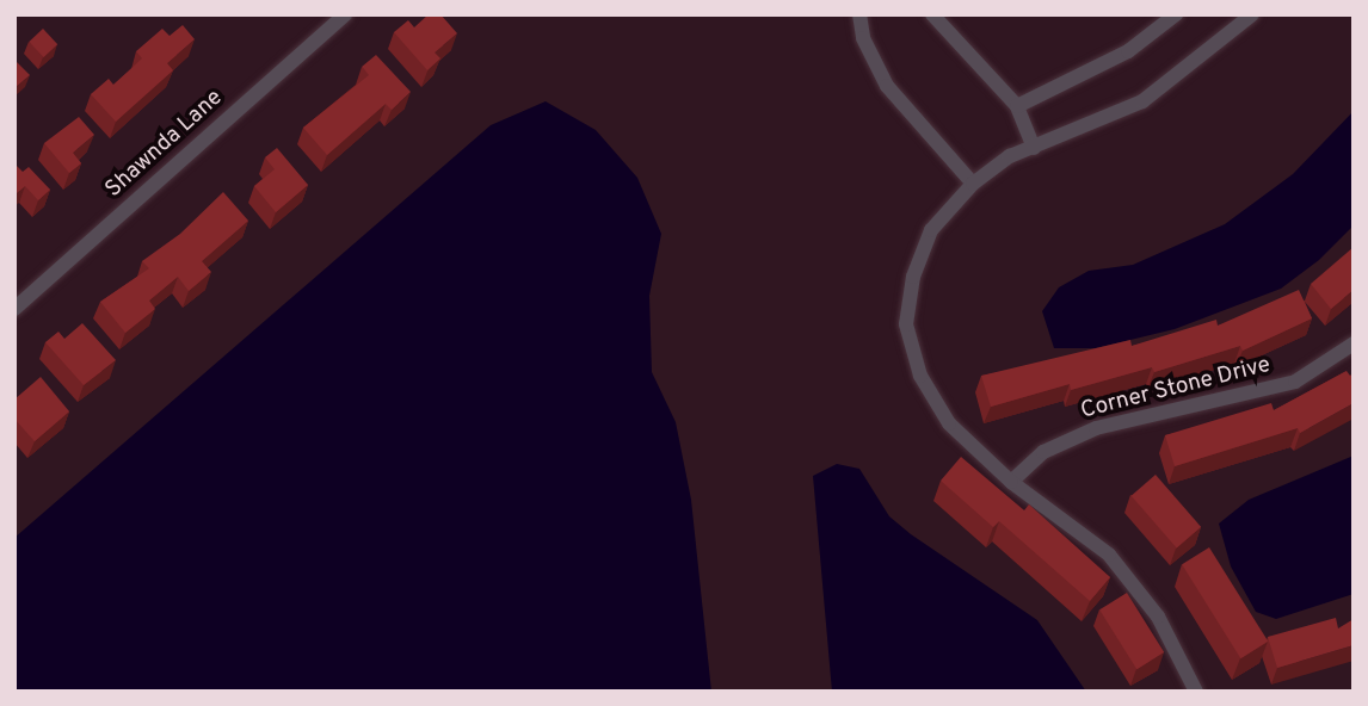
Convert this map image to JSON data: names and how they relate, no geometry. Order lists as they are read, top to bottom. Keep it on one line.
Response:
{"streets":{"street":["Shawnda Lane","Corner Stone Drive"]}}
